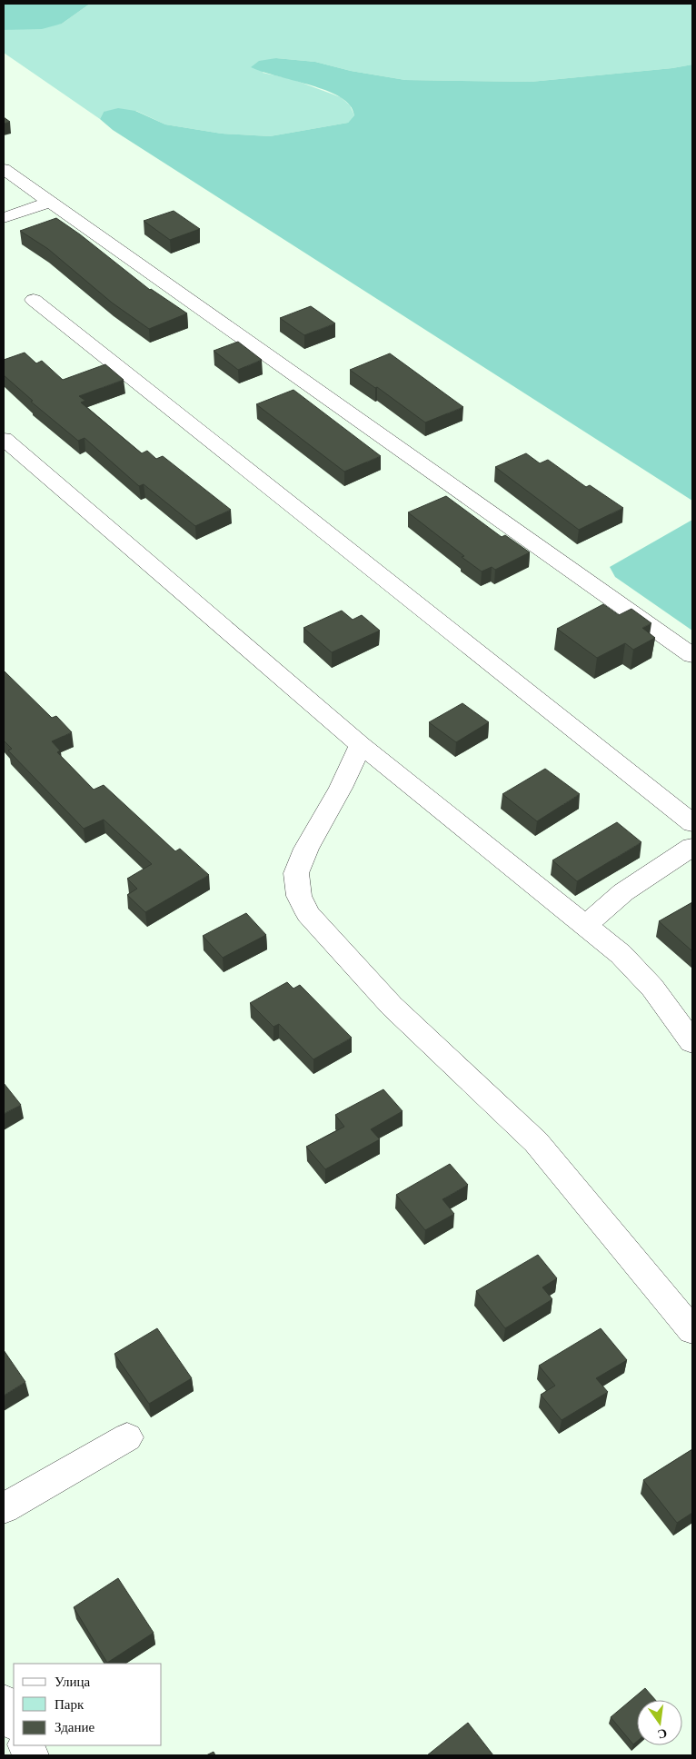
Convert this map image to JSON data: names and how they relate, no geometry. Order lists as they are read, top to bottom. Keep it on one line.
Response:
{"legend":["Улица","Парк","Здание"],"north":"bottom"}
